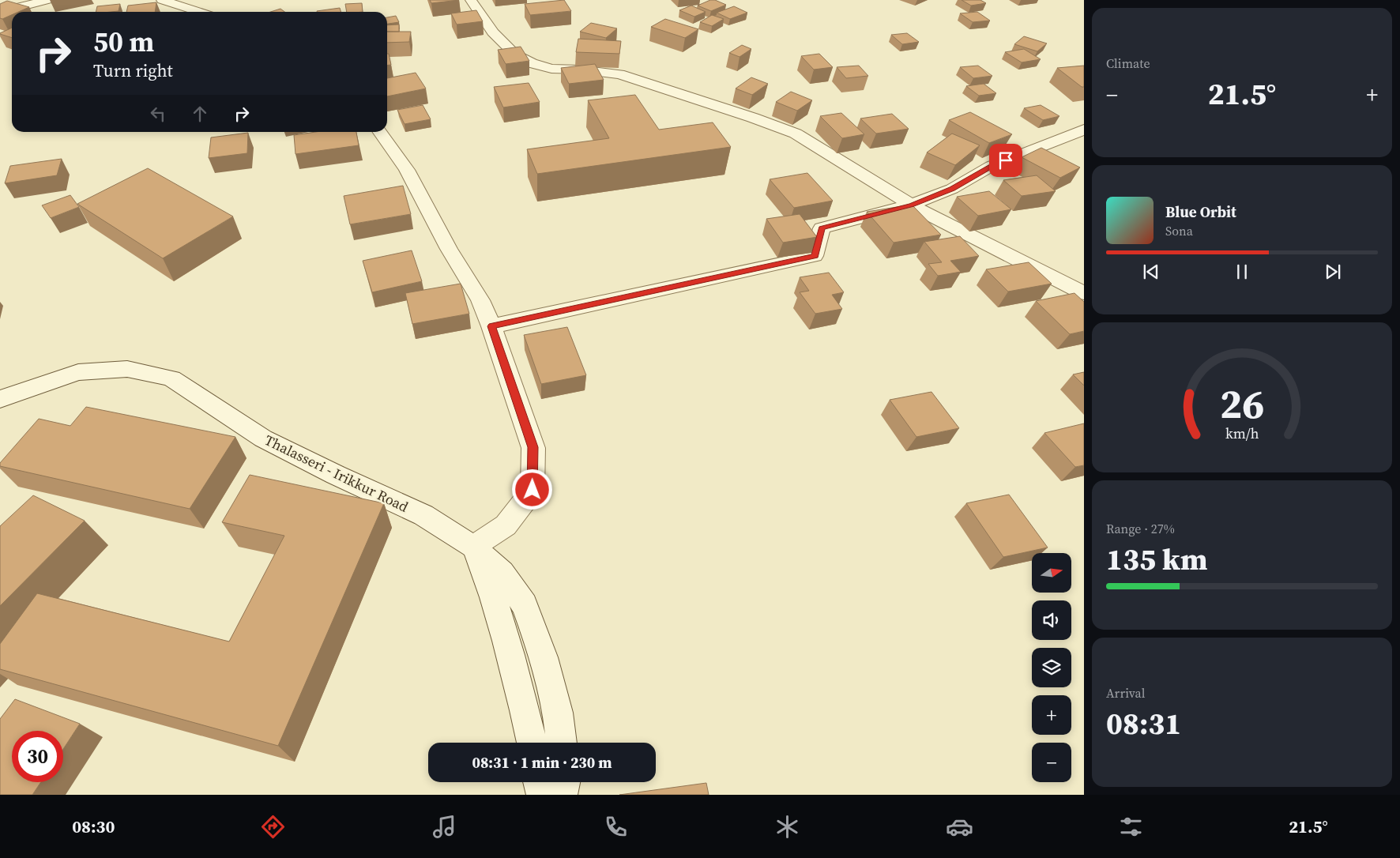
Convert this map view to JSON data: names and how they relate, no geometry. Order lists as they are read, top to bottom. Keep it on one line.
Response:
{"streets":{"street":["Thalasseri - Irikkur Road"]},"north":"right","page":{"tile":["Climate",["Range · 27%","135 km"],["Arrival","08:31"]],"turn":["50 m","Turn right"],"heat":["−","21.5°","+"],"song":["Blue Orbit","Sona"],"map_buttons":["+","−"],"limit":"30","trip":"08:31 · 1 min · 230 m","tabs":["08:30","21.5°"],"gauge":["26","km/h"]}}
